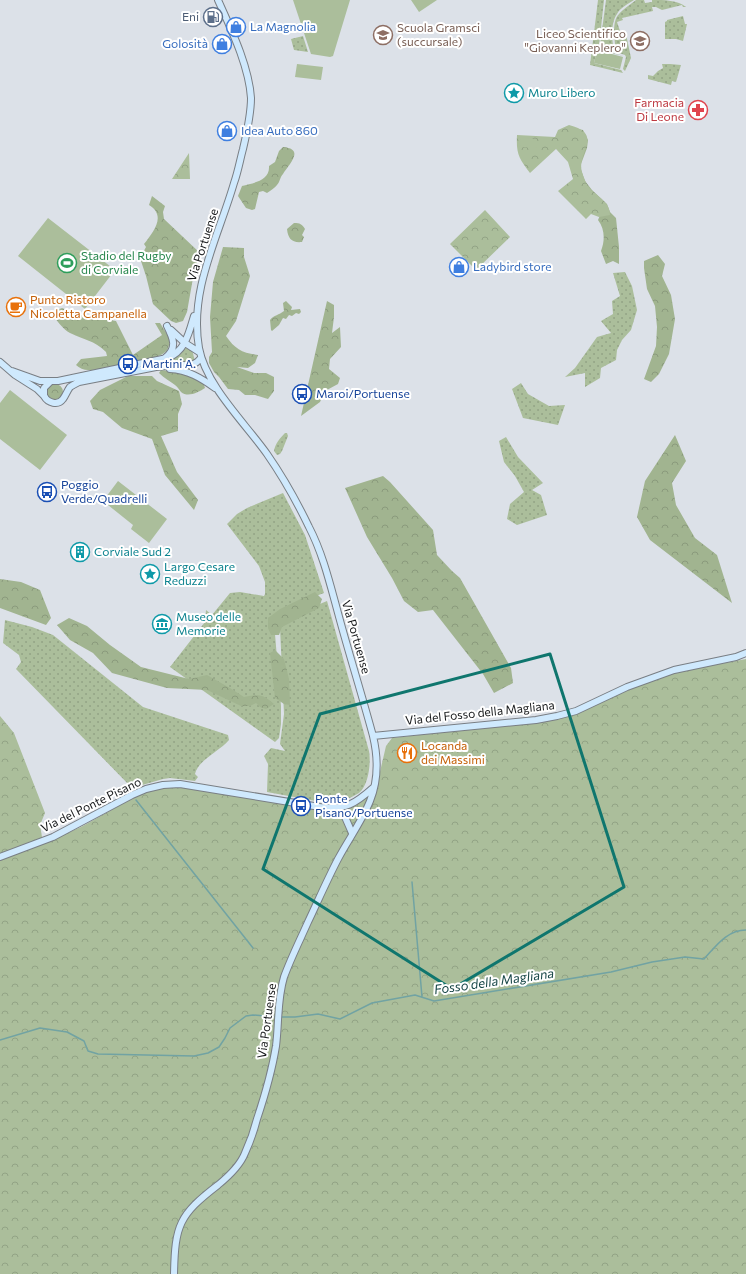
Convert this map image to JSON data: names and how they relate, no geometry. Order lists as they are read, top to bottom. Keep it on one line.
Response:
{"streets":{"street":["Via Portuense","Via del Fosso della Magliana","Via del Ponte Pisano"]},"crossings":[["Via Portuense","Via del Fosso della Magliana"],["Via Portuense","Via del Ponte Pisano"]],"water":["Fosso della Magliana"],"places":{"fuel station":["Eni"],"shop":["La Magnolia","Golosità","Idea Auto 860","Ladybird store"],"school or university":["Scuola Gramsci (succursale)","Liceo Scientifico \"Giovanni Keplero\""],"place":["Muro Libero","Largo Cesare Reduzzi"],"pharmacy":["Farmacia Di Leone"],"sports":["Stadio del Rugby di Corviale"],"cafe":["Punto Ristoro Nicoletta Campanella"],"bus stop":["Martini A.","Maroi/Portuense","Poggio Verde/Quadrelli","Ponte Pisano/Portuense"],"building":["Corviale Sud 2"],"museum":["Museo delle Memorie"],"restaurant":["Locanda dei Massimi"]}}
